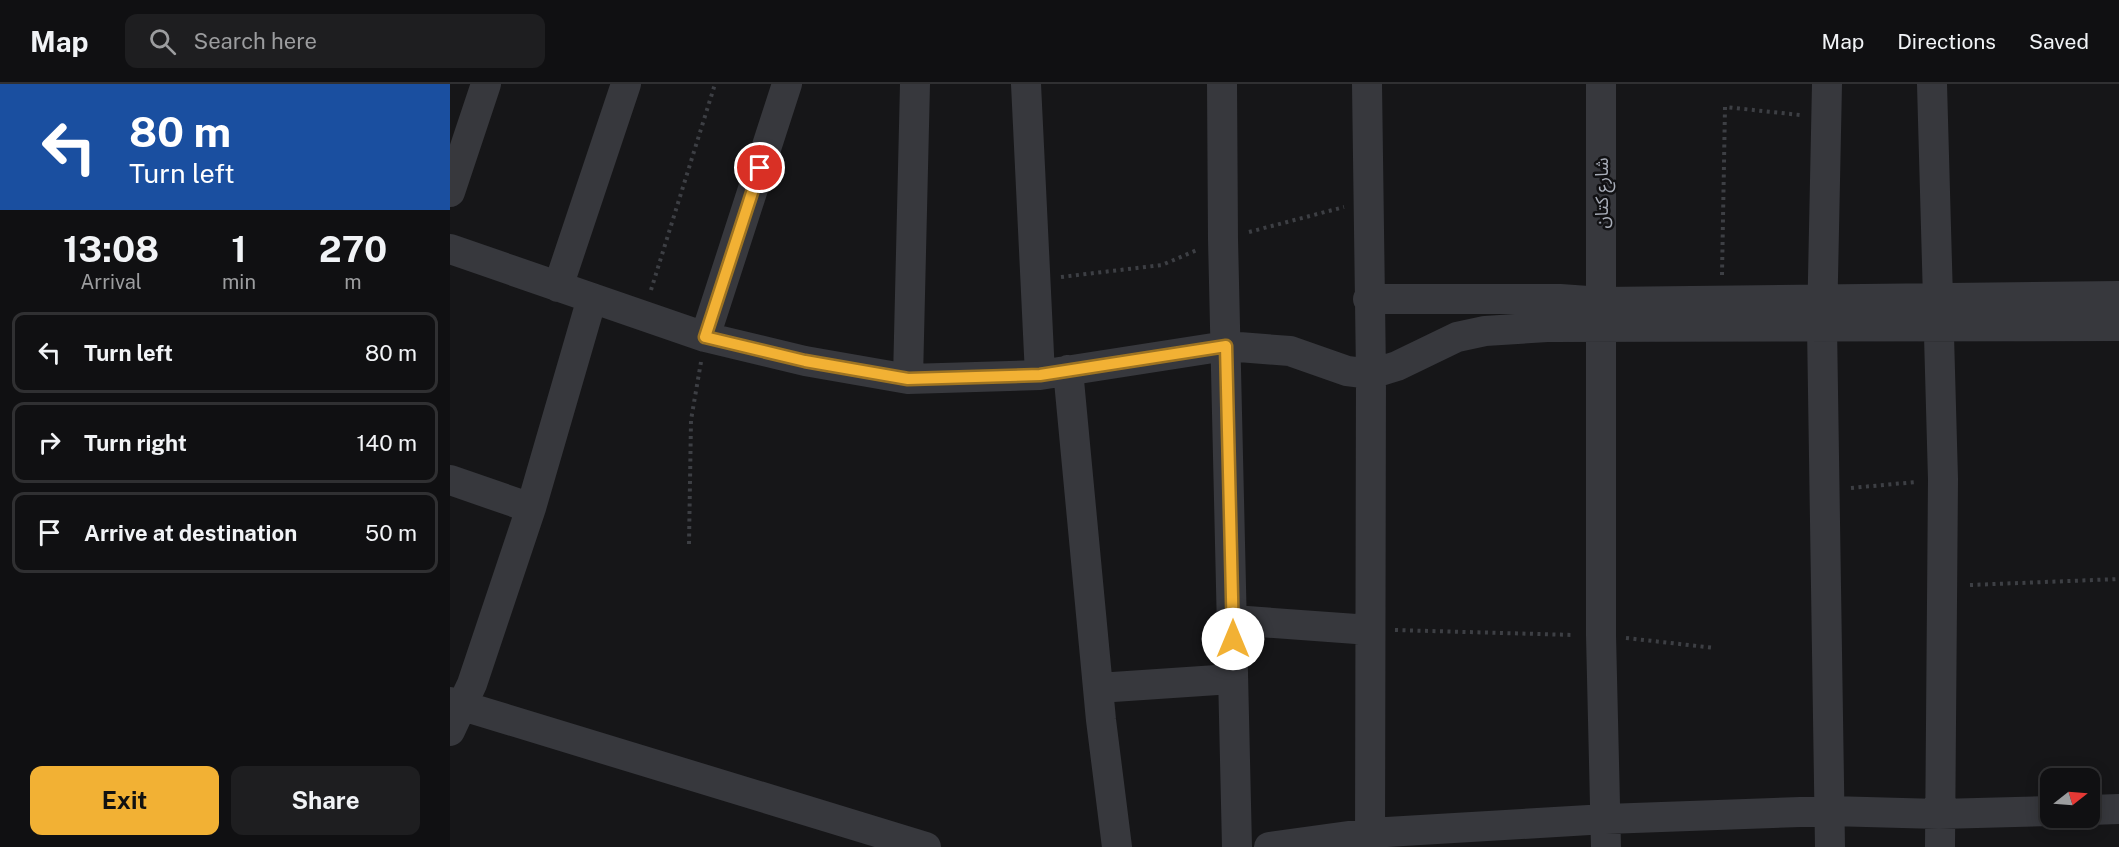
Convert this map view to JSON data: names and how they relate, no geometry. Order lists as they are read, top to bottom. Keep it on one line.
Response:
{"streets":{"street":["شارع كتان"]},"north":"right","page":{"header":"Map","search":"Search here","nav":["Map","Directions","Saved"],"turn":["80 m","Turn left"],"eta":["13:08","Arrival","1","min","270","m"],"list":[{"name":"Turn left","value":"80 m"},{"name":"Turn right","value":"140 m"},{"name":"Arrive at destination","value":"50 m"}],"buttons":["Exit","Share"]}}
